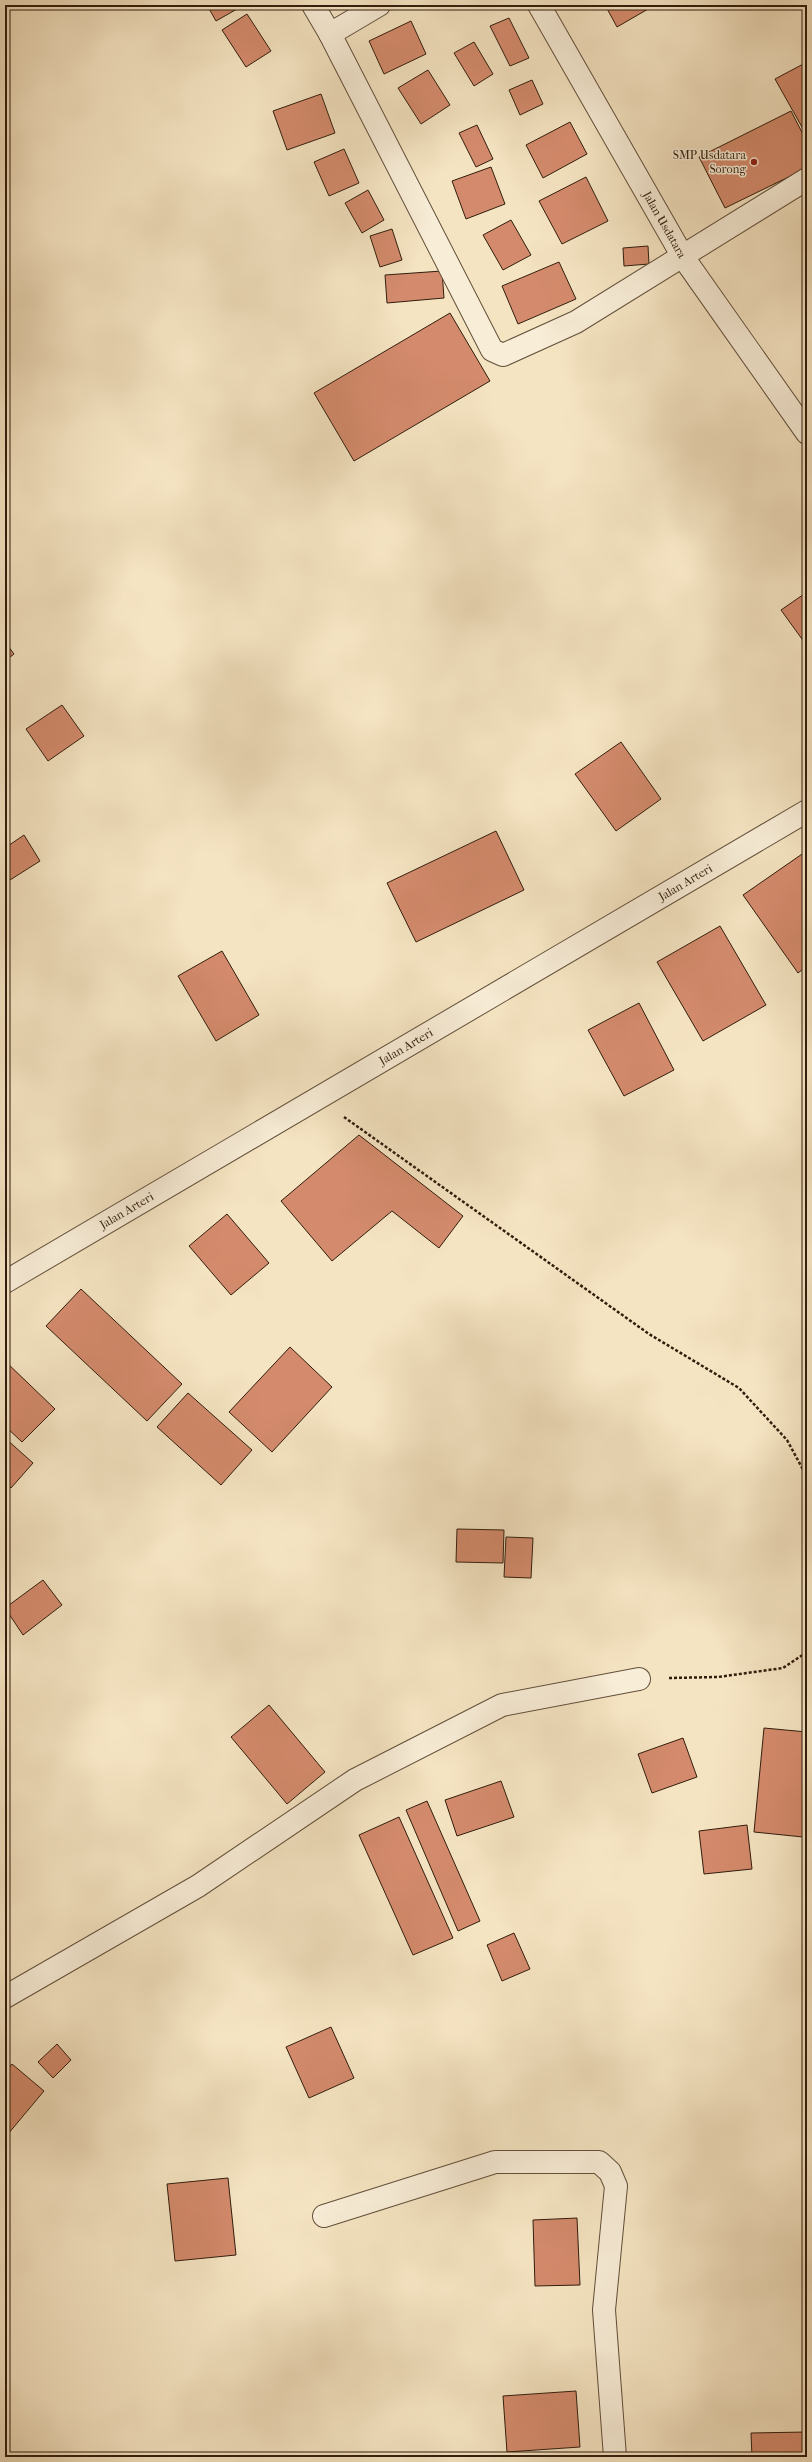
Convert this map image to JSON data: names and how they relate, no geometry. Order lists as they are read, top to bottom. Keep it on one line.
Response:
{"streets":{"street":["Jalan Usdatara","Jalan Arteri"]},"places":["SMP Usdatara Sorong"]}
